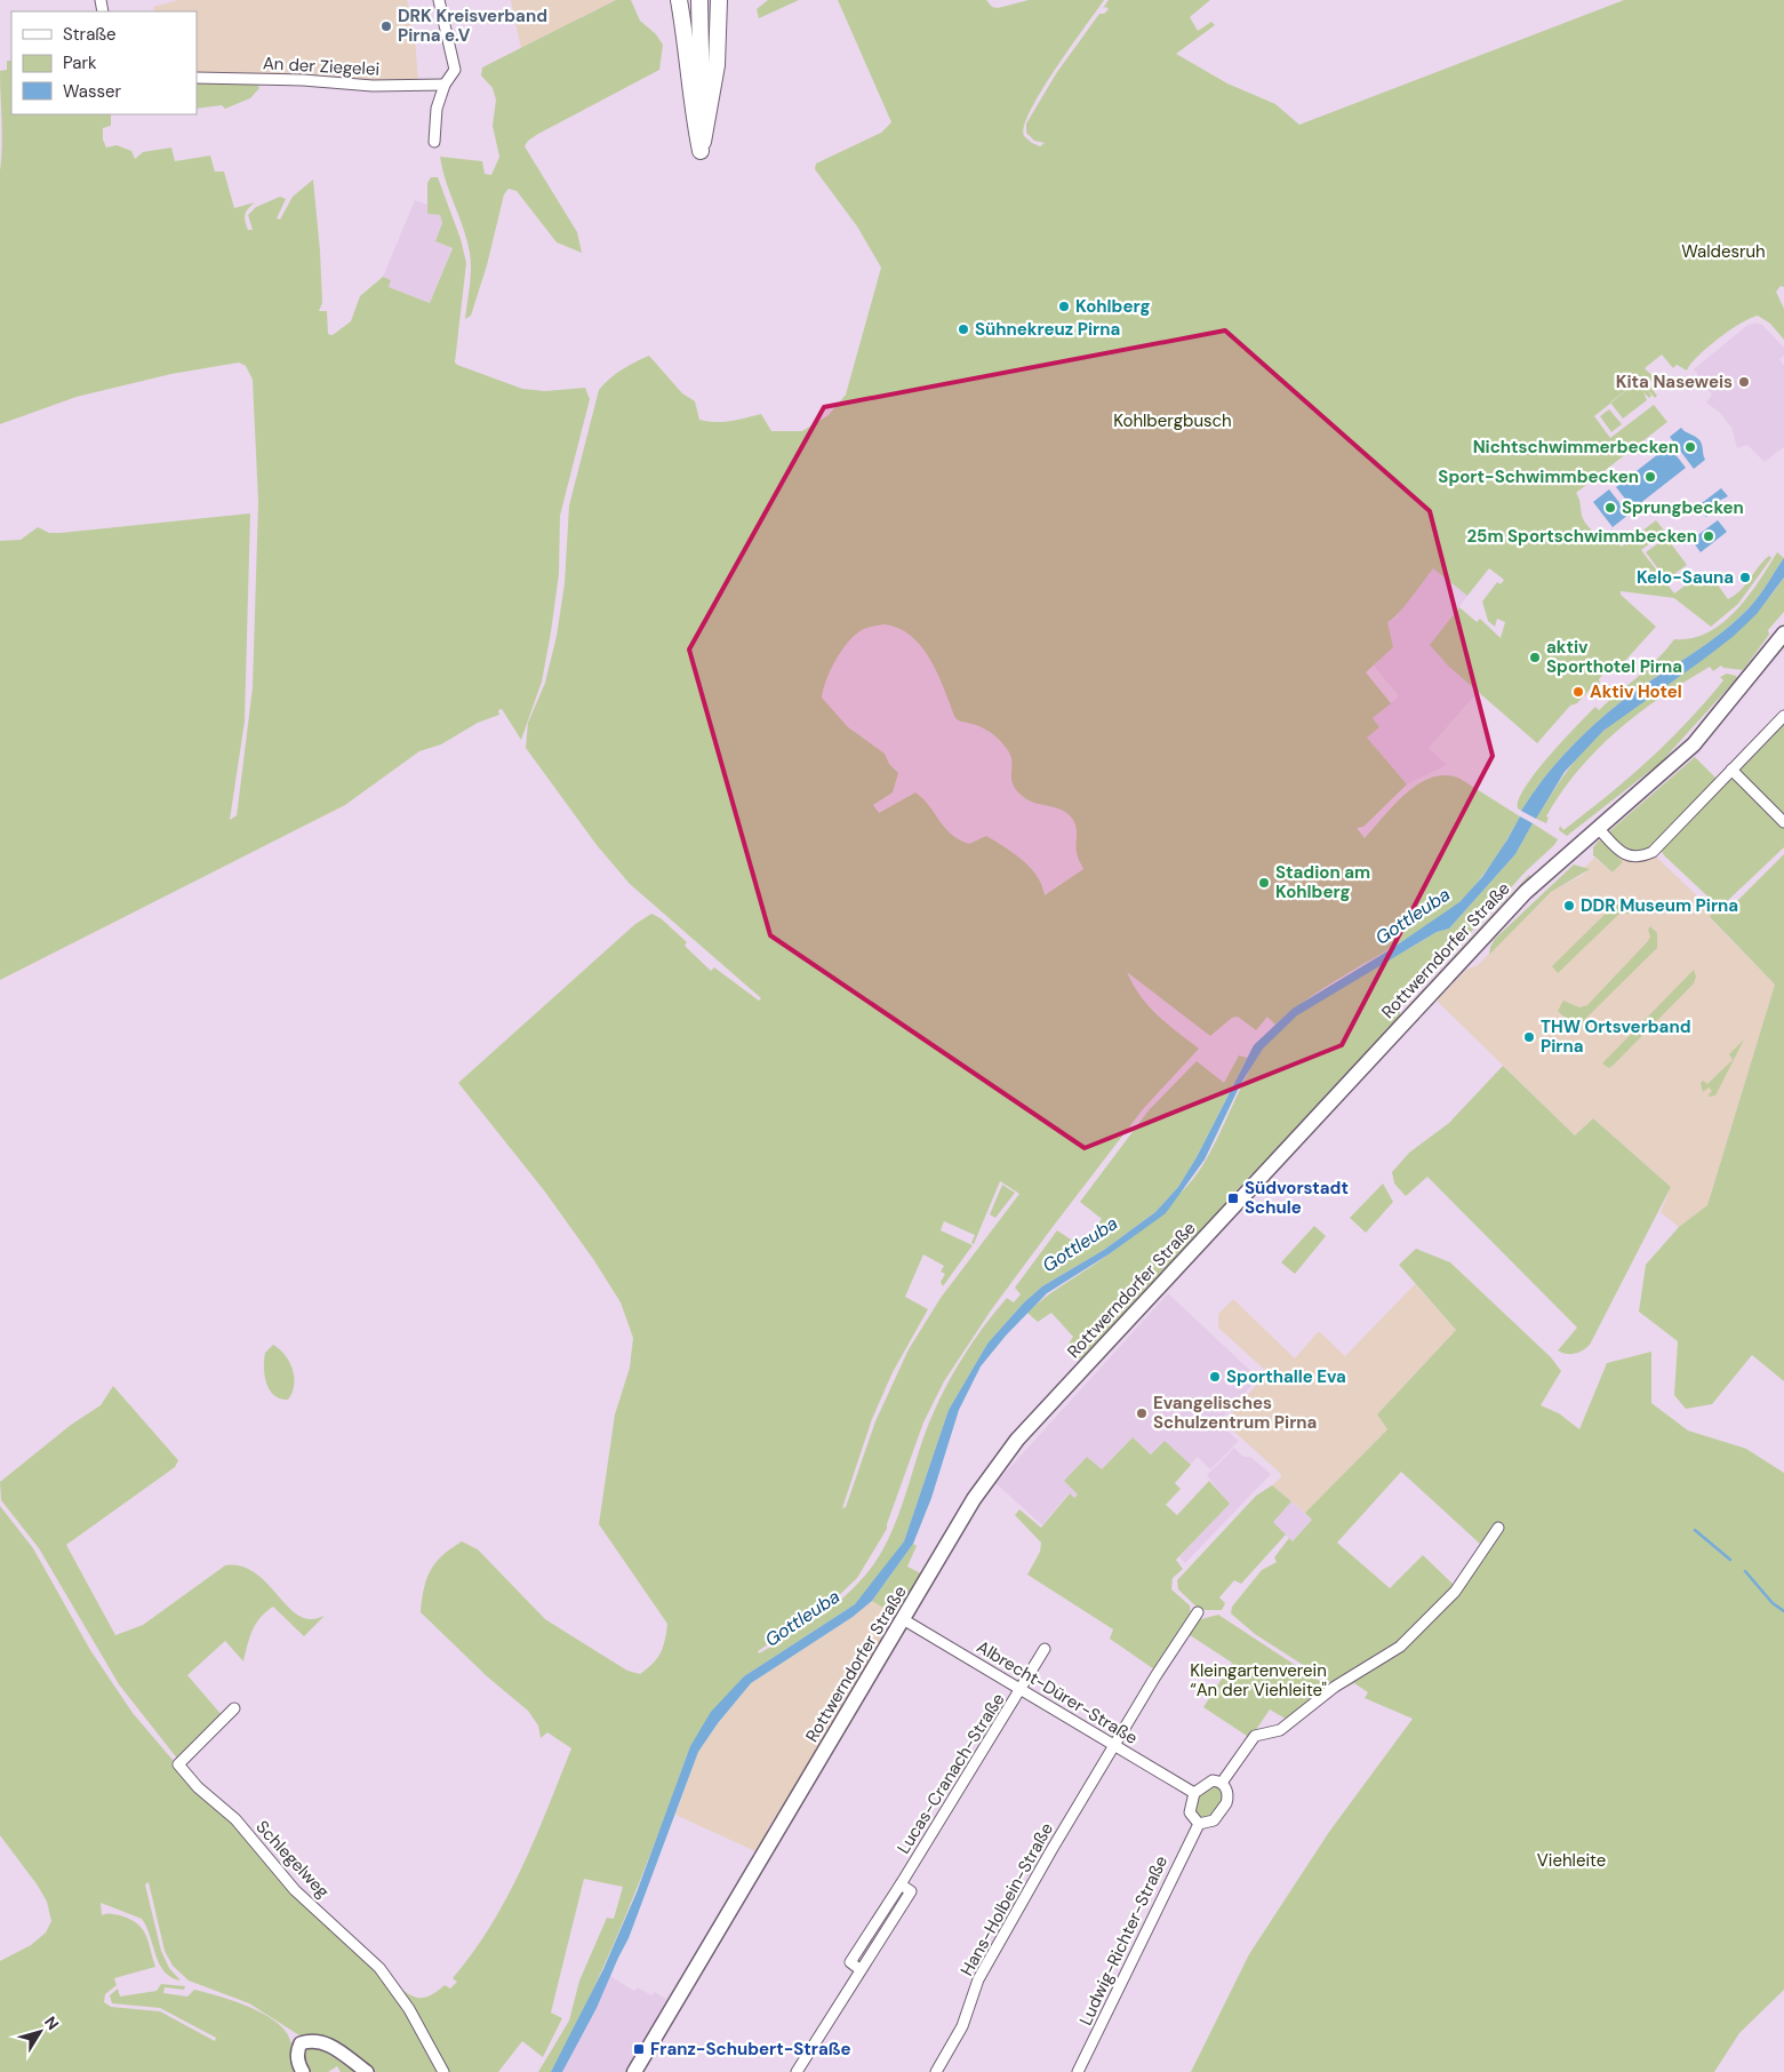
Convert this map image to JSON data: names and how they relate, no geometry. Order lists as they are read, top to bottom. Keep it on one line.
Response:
{"streets":{"main road":["Rottwerndorfer Straße"],"street":["An der Ziegelei","Albrecht-Dürer-Straße","Lucas-Cranach-Straße","Schlegelweg","Hans-Holbein-Straße","Ludwig-Richter-Straße"]},"crossings":[["Rottwerndorfer Straße","Albrecht-Dürer-Straße"],["Albrecht-Dürer-Straße","Lucas-Cranach-Straße"],["Albrecht-Dürer-Straße","Hans-Holbein-Straße"],["Albrecht-Dürer-Straße","Ludwig-Richter-Straße"]],"water":["Gottleuba"],"parks":["Waldesruh","Kohlbergbusch","Kleingartenverein “An der Viehleite\"","Viehleite"],"places":{"other":["DRK Kreisverband Pirna e.V","Kohlberg","Sühnekreuz Pirna","Kita Naseweis","Nichtschwimmerbecken","Sport-Schwimmbecken","Sprungbecken","25m Sportschwimmbecken","Kelo-Sauna","aktiv Sporthotel Pirna","Aktiv Hotel","Stadion am Kohlberg","DDR Museum Pirna","THW Ortsverband Pirna","Sporthalle Eva","Evangelisches Schulzentrum Pirna"],"transit":["Südvorstadt Schule","Franz-Schubert-Straße"]},"legend":["Straße","Park","Wasser"],"north":"top right"}
